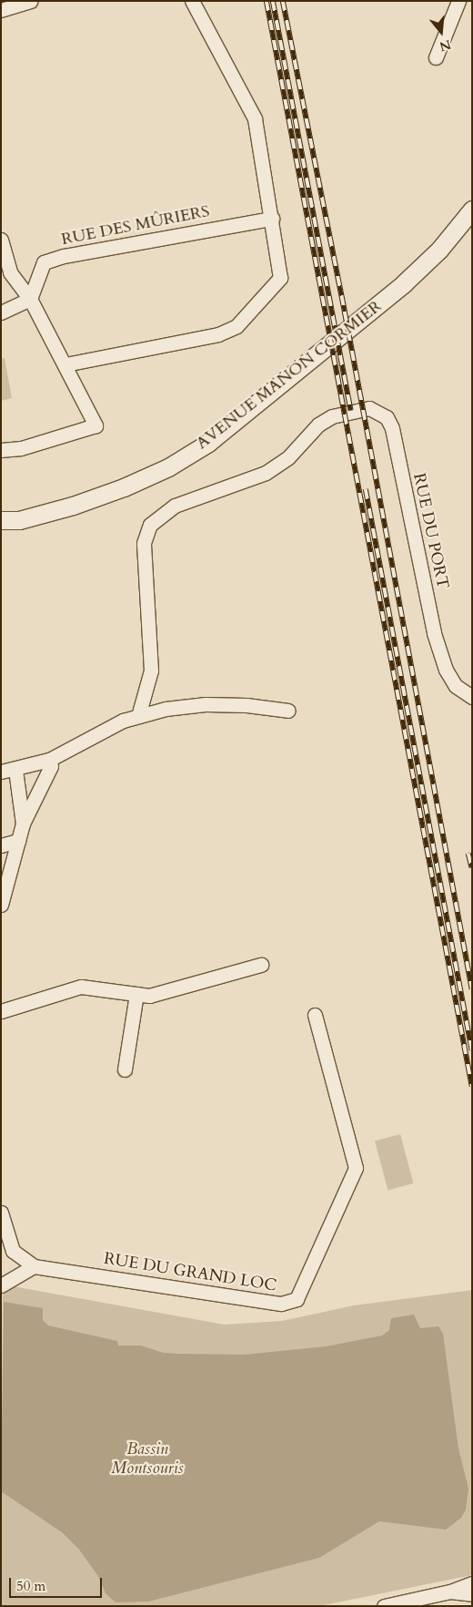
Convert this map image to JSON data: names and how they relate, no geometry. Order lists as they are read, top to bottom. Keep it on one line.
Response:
{"streets":{"street":["RUE DES MÛRIERS","AVENUE MANON CORMIER","RUE DU PORT","RUE DU GRAND LOC"]},"parks":["Bassin Montsouris"],"scale_bar":"50 m","north":"bottom"}
